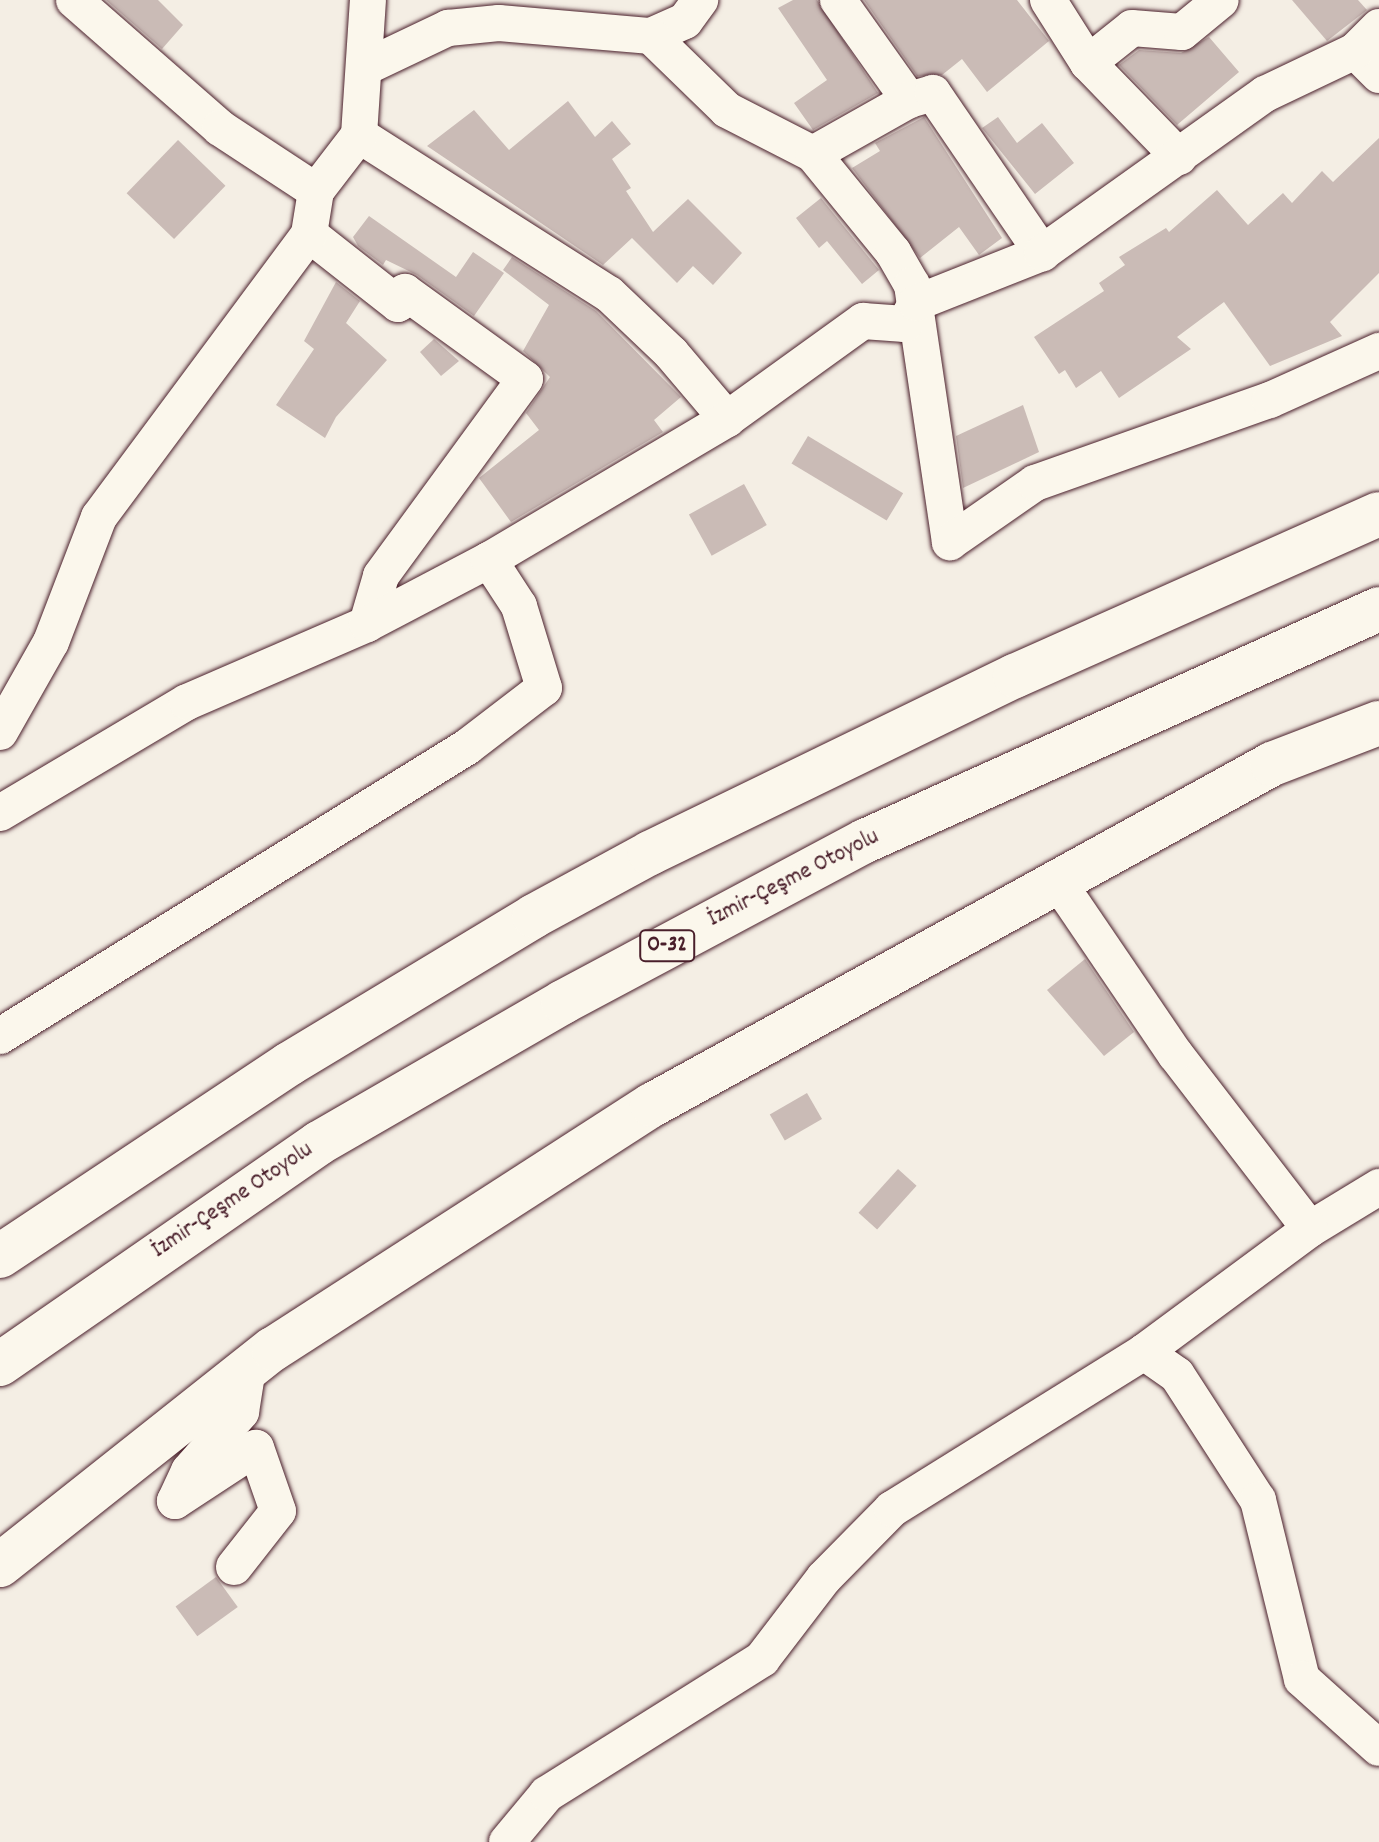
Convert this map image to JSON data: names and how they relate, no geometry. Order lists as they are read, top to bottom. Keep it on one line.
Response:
{"streets":{"main road":["İzmir-Çeşme Otoyolu","O-32"]}}
